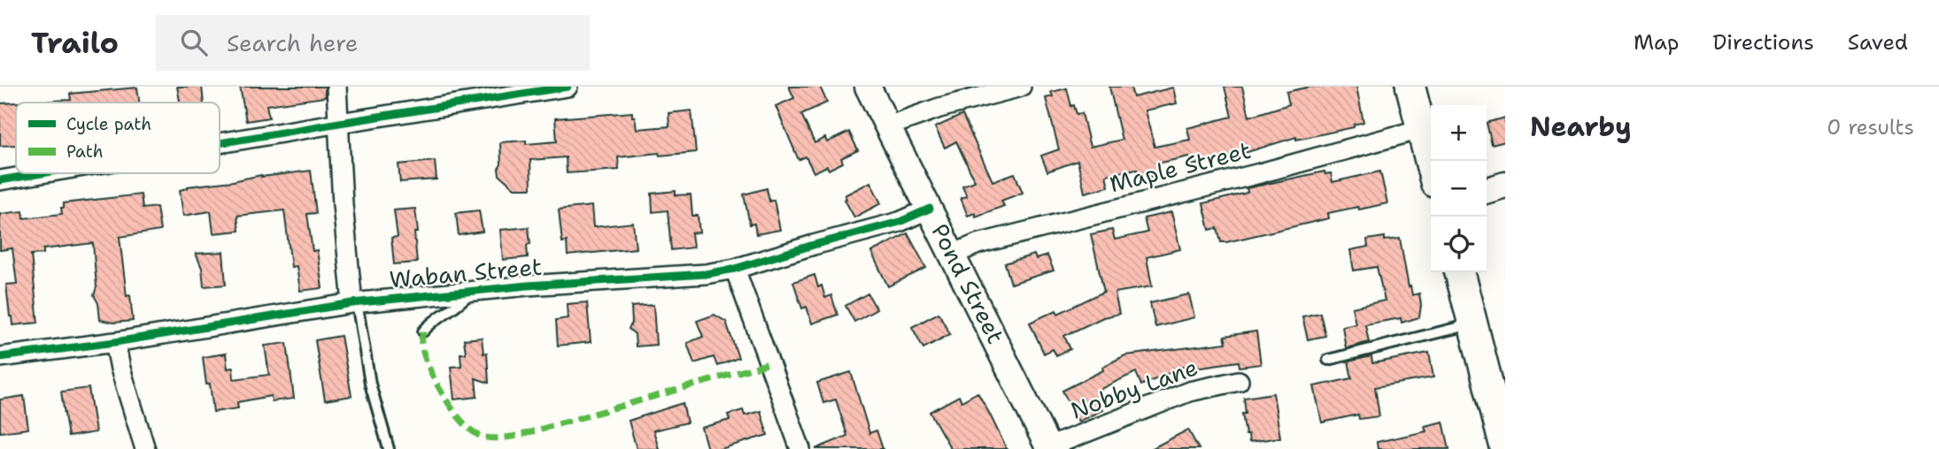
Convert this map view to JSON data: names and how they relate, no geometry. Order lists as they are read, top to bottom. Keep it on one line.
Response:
{"streets":{"street":["Maple Street","Waban Street","Pond Street","Nobby Lane"]},"crossings":[["Maple Street","Pond Street"],["Waban Street","Pond Street"],["Pond Street","Nobby Lane"]],"legend":["Cycle path","Path"],"page":{"header":"Trailo","search":"Search here","nav":["Map","Directions","Saved"],"heading":["Nearby","0 results"],"map_buttons":["+","−"]}}
